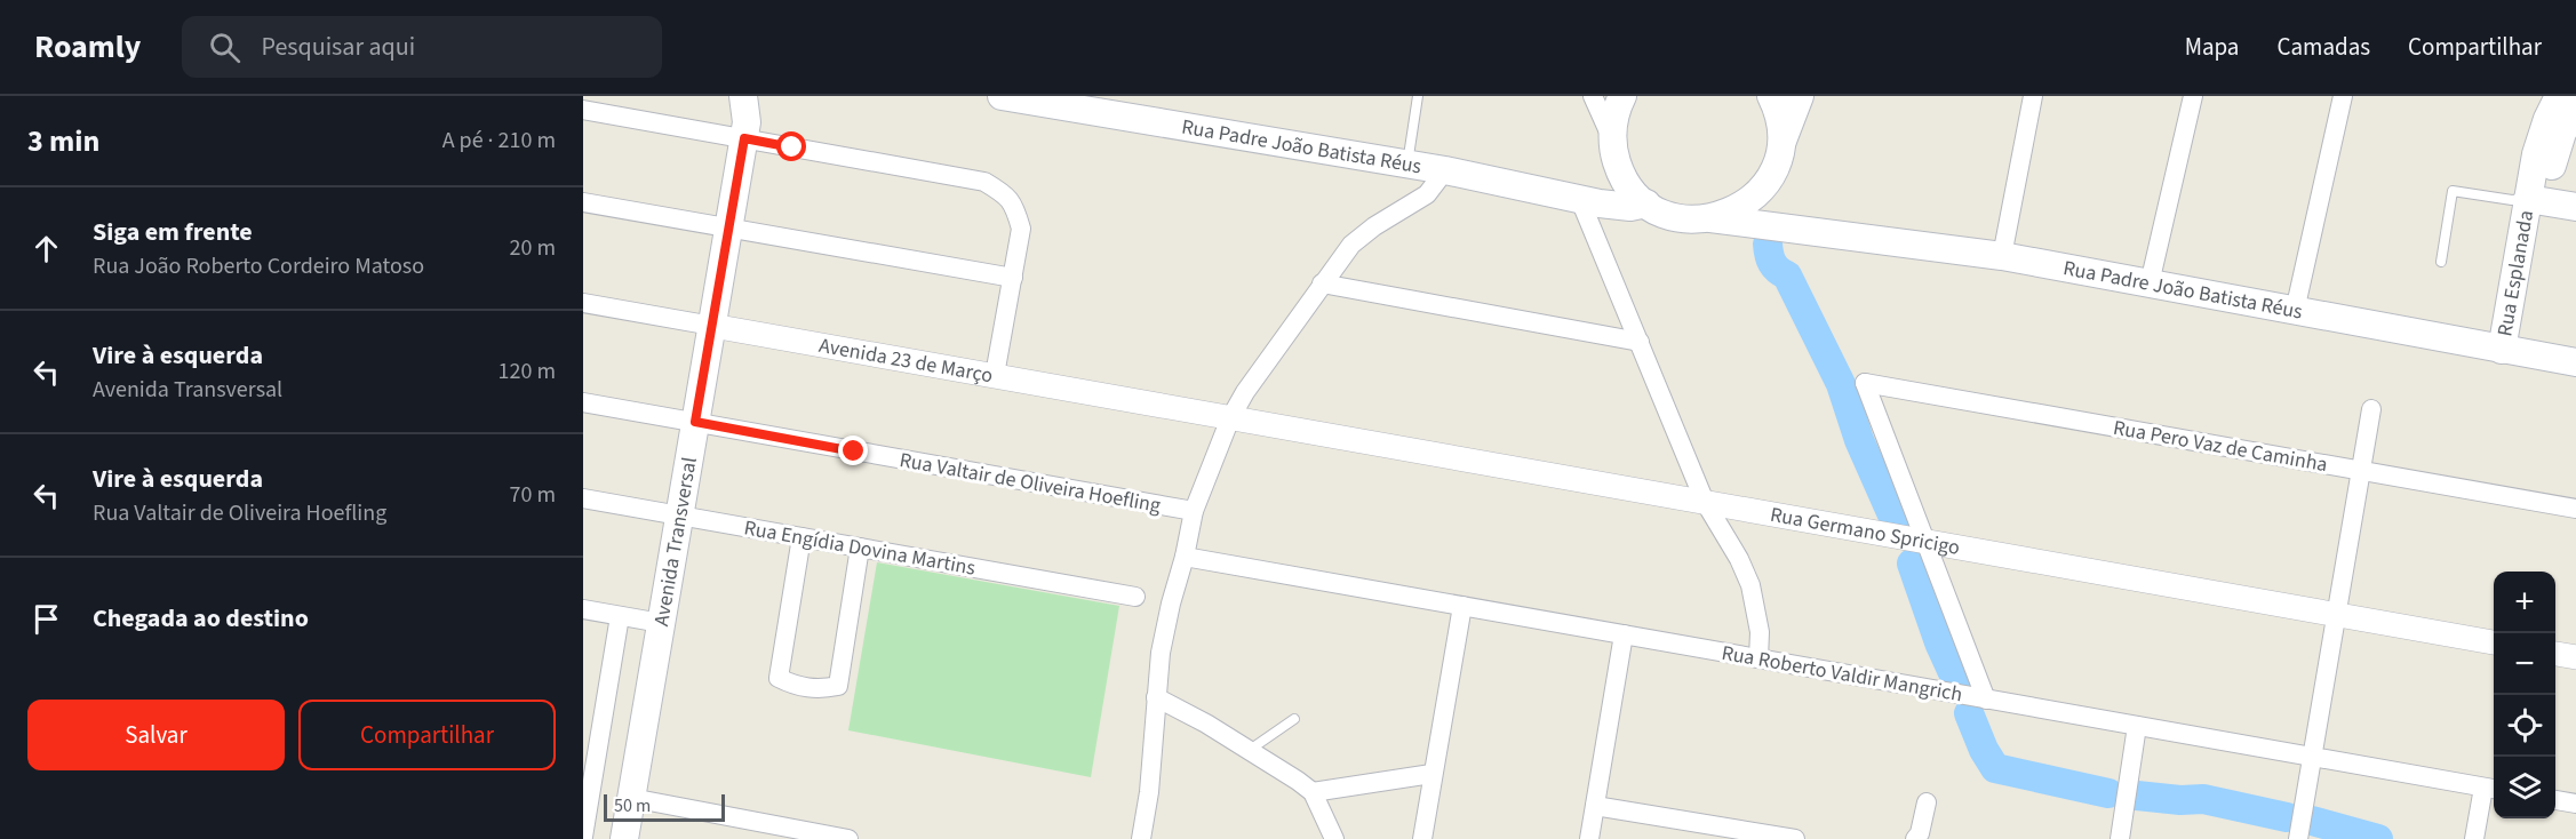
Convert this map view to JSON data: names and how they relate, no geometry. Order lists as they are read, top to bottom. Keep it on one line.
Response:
{"streets":{"main road":["Rua Padre João Batista Réus","Rua Esplanada","Avenida Transversal"],"street":["Avenida 23 de Março","Rua Pero Vaz de Caminha","Rua Valtair de Oliveira Hoefling","Rua Germano Spricigo","Rua Engídia Dovina Martins","Rua Roberto Valdir Mangrich"]},"crossings":[["Rua Padre João Batista Réus","Rua Esplanada"],["Avenida 23 de Março","Rua Germano Spricigo"],["Avenida 23 de Março","Avenida Transversal"],["Rua Pero Vaz de Caminha","Rua Germano Spricigo"],["Rua Valtair de Oliveira Hoefling","Avenida Transversal"],["Avenida Transversal","Rua Engídia Dovina Martins"]],"scale_bar":"50 m","page":{"header":"Roamly","search":"Pesquisar aqui","nav":["Mapa","Camadas","Compartilhar"],"heading":["3 min","A pé · 210 m"],"list":[["Siga em frente","Rua João Roberto Cordeiro Matoso","20 m"],["Vire à esquerda","Avenida Transversal","120 m"],["Vire à esquerda","Rua Valtair de Oliveira Hoefling","70 m"],"Chegada ao destino"],"map_buttons":["+","−"],"buttons":["Salvar","Compartilhar"],"scale":"50 m"}}
